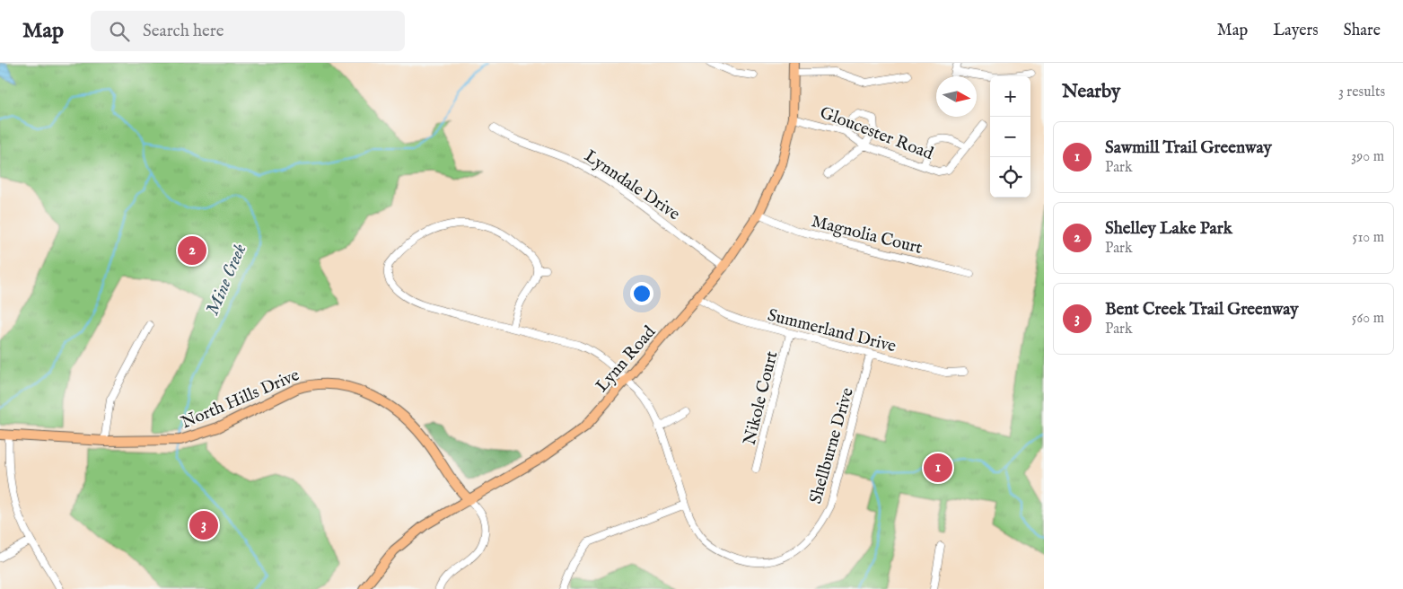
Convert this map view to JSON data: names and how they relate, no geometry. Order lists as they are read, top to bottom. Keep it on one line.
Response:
{"streets":{"main road":["Lynn Road","North Hills Drive"],"street":["Gloucester Road","Lynndale Drive","Magnolia Court","Summerland Drive","Nikole Court","Shellburne Drive"]},"crossings":[["Gloucester Road","Lynn Road"],["Lynndale Drive","Lynn Road"],["Magnolia Court","Lynn Road"],["Summerland Drive","Lynn Road"],["Summerland Drive","Nikole Court"],["Summerland Drive","Shellburne Drive"],["Lynn Road","North Hills Drive"],["Lynn Road","Shellburne Drive"]],"water":["Mine Creek"],"north":"right","page":{"header":"Map","search":"Search here","nav":["Map","Layers","Share"],"heading":["Nearby","3 results"],"map_buttons":["+","−"],"list":[{"mark":"1","name":"Sawmill Trail Greenway","note":"Park","value":"390 m"},{"mark":"2","name":"Shelley Lake Park","note":"Park","value":"510 m"},{"mark":"3","name":"Bent Creek Trail Greenway","note":"Park","value":"560 m"}],"pins":["2","1","3"]}}
